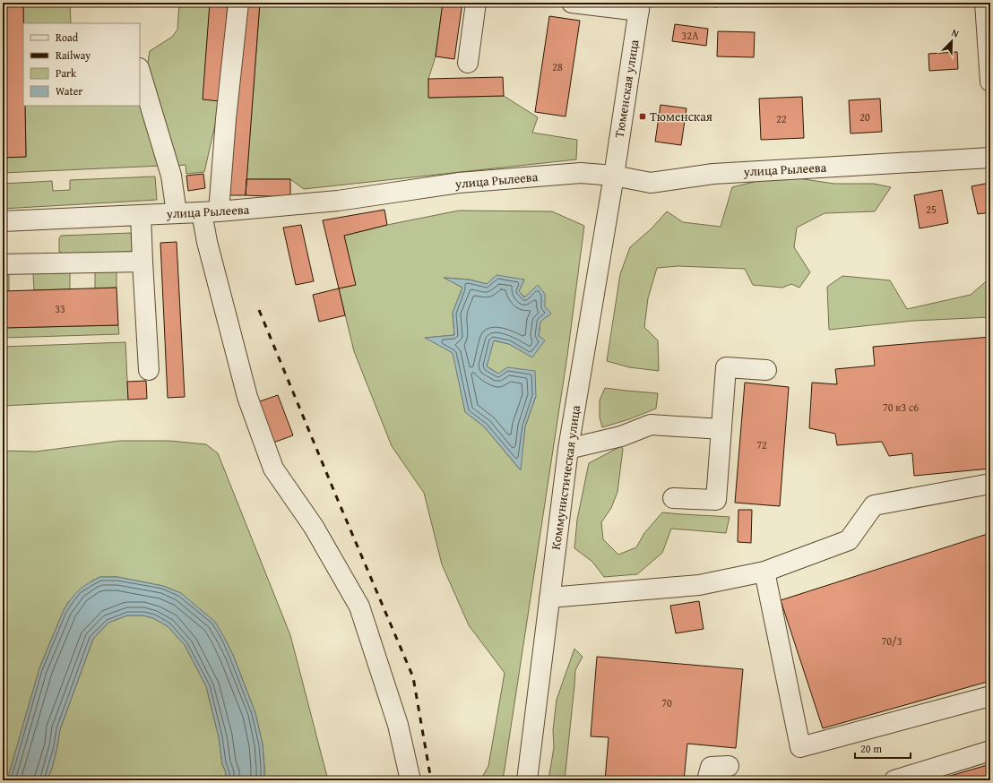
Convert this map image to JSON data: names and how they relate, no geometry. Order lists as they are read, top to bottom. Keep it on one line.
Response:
{"streets":{"street":["Тюменская улица","улица Рылеева","Коммунистическая улица"]},"crossings":[["Тюменская улица","улица Рылеева"],["Тюменская улица","Коммунистическая улица"],["улица Рылеева","Коммунистическая улица"]],"places":{"transit":["Тюменская"]},"house_numbers":["32А","28","20","22","25","33","70 к3 с6","72","70/3","70"],"legend":["Road","Railway","Park","Water"],"scale_bar":"20 m","north":"top right"}
